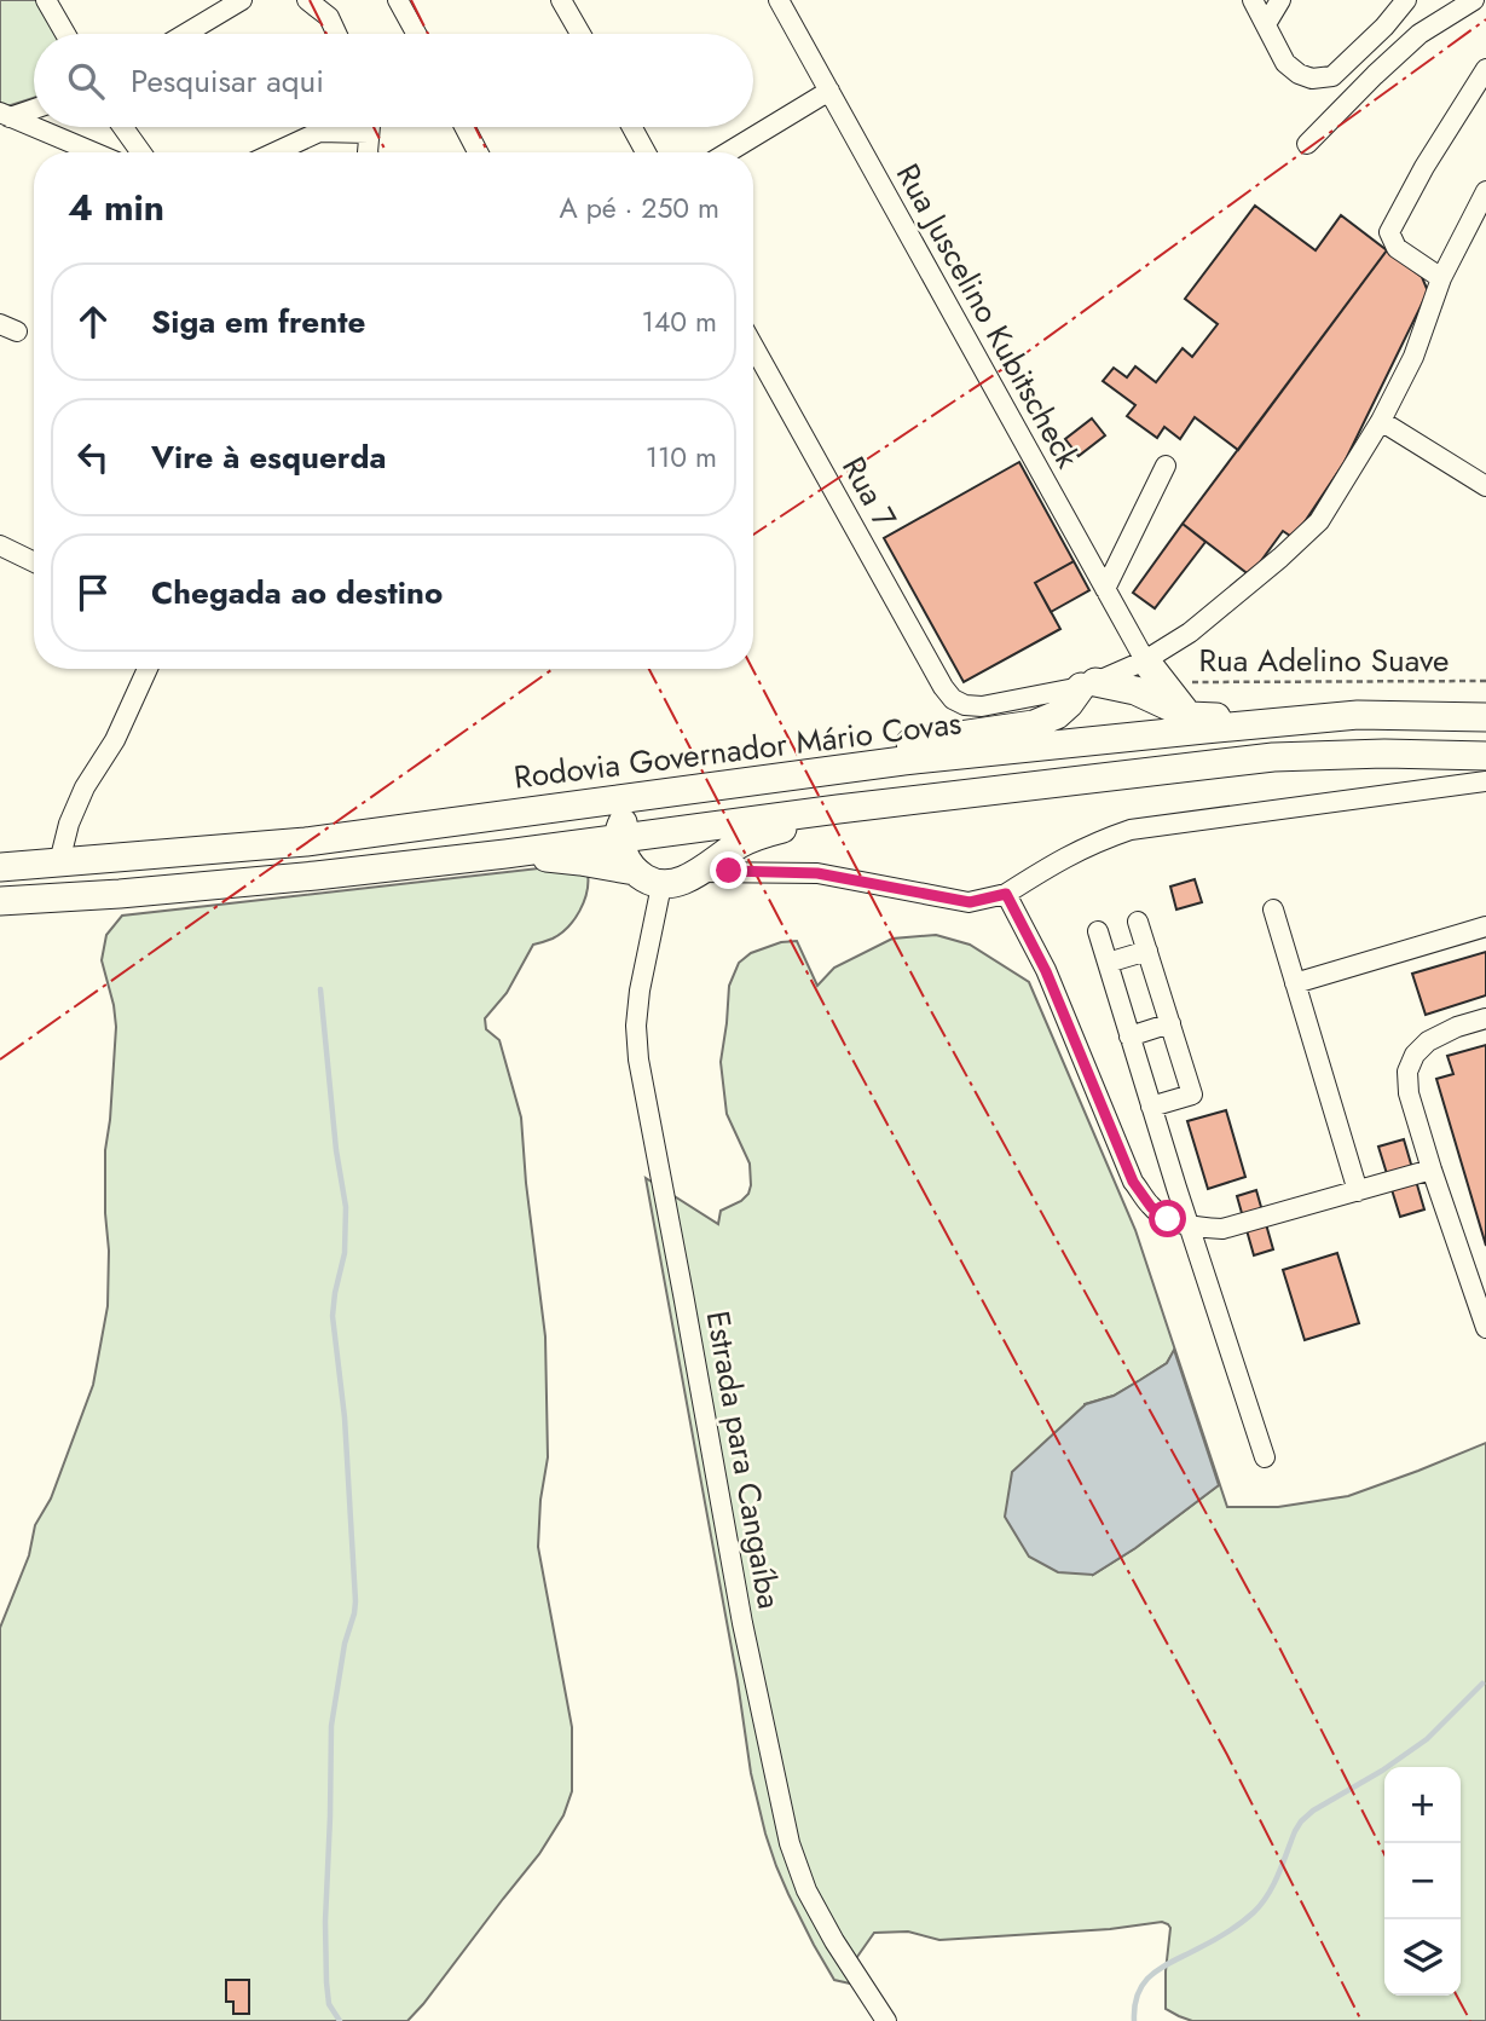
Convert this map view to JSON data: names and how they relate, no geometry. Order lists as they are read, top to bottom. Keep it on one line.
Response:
{"streets":{"highway":["Rodovia Governador Mário Covas"],"street":["Rua Juscelino Kubitscheck","Rua 7","Estrada para Cangaíba"],"path":["Rua Adelino Suave"]},"page":{"search":"Pesquisar aqui","heading":["4 min","A pé · 250 m"],"list":[["Siga em frente","140 m"],["Vire à esquerda","110 m"],"Chegada ao destino"],"map_buttons":["+","−"]}}
